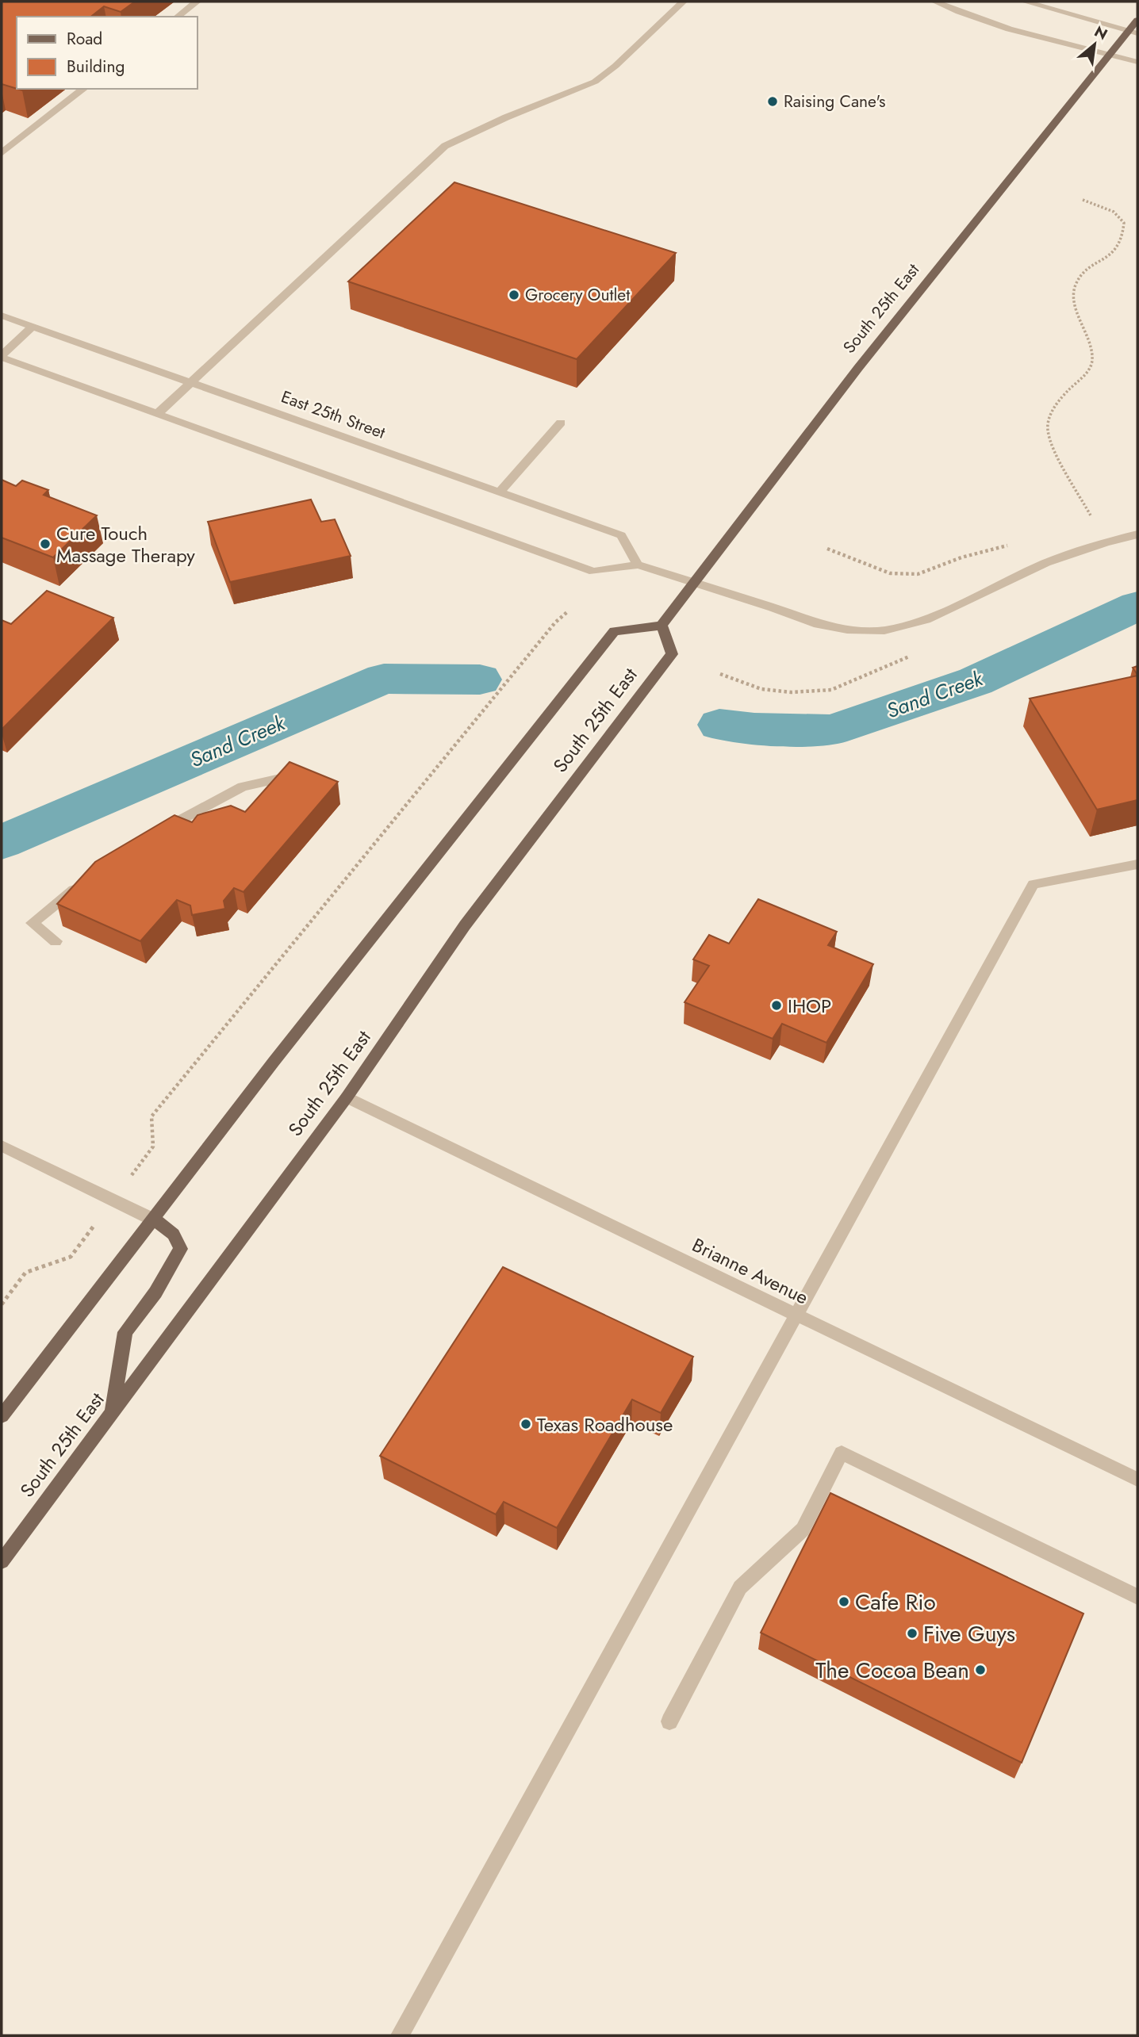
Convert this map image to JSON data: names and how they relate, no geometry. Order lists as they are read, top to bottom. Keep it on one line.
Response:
{"streets":{"main road":["South 25th East"],"street":["East 25th Street","Brianne Avenue"]},"crossings":[["South 25th East","Brianne Avenue"]],"water":["Sand Creek"],"places":["Raising Cane's","Grocery Outlet","Cure Touch Massage Therapy","IHOP","Texas Roadhouse","Cafe Rio","Five Guys","The Cocoa Bean"],"legend":["Road","Building"],"north":"top right"}
